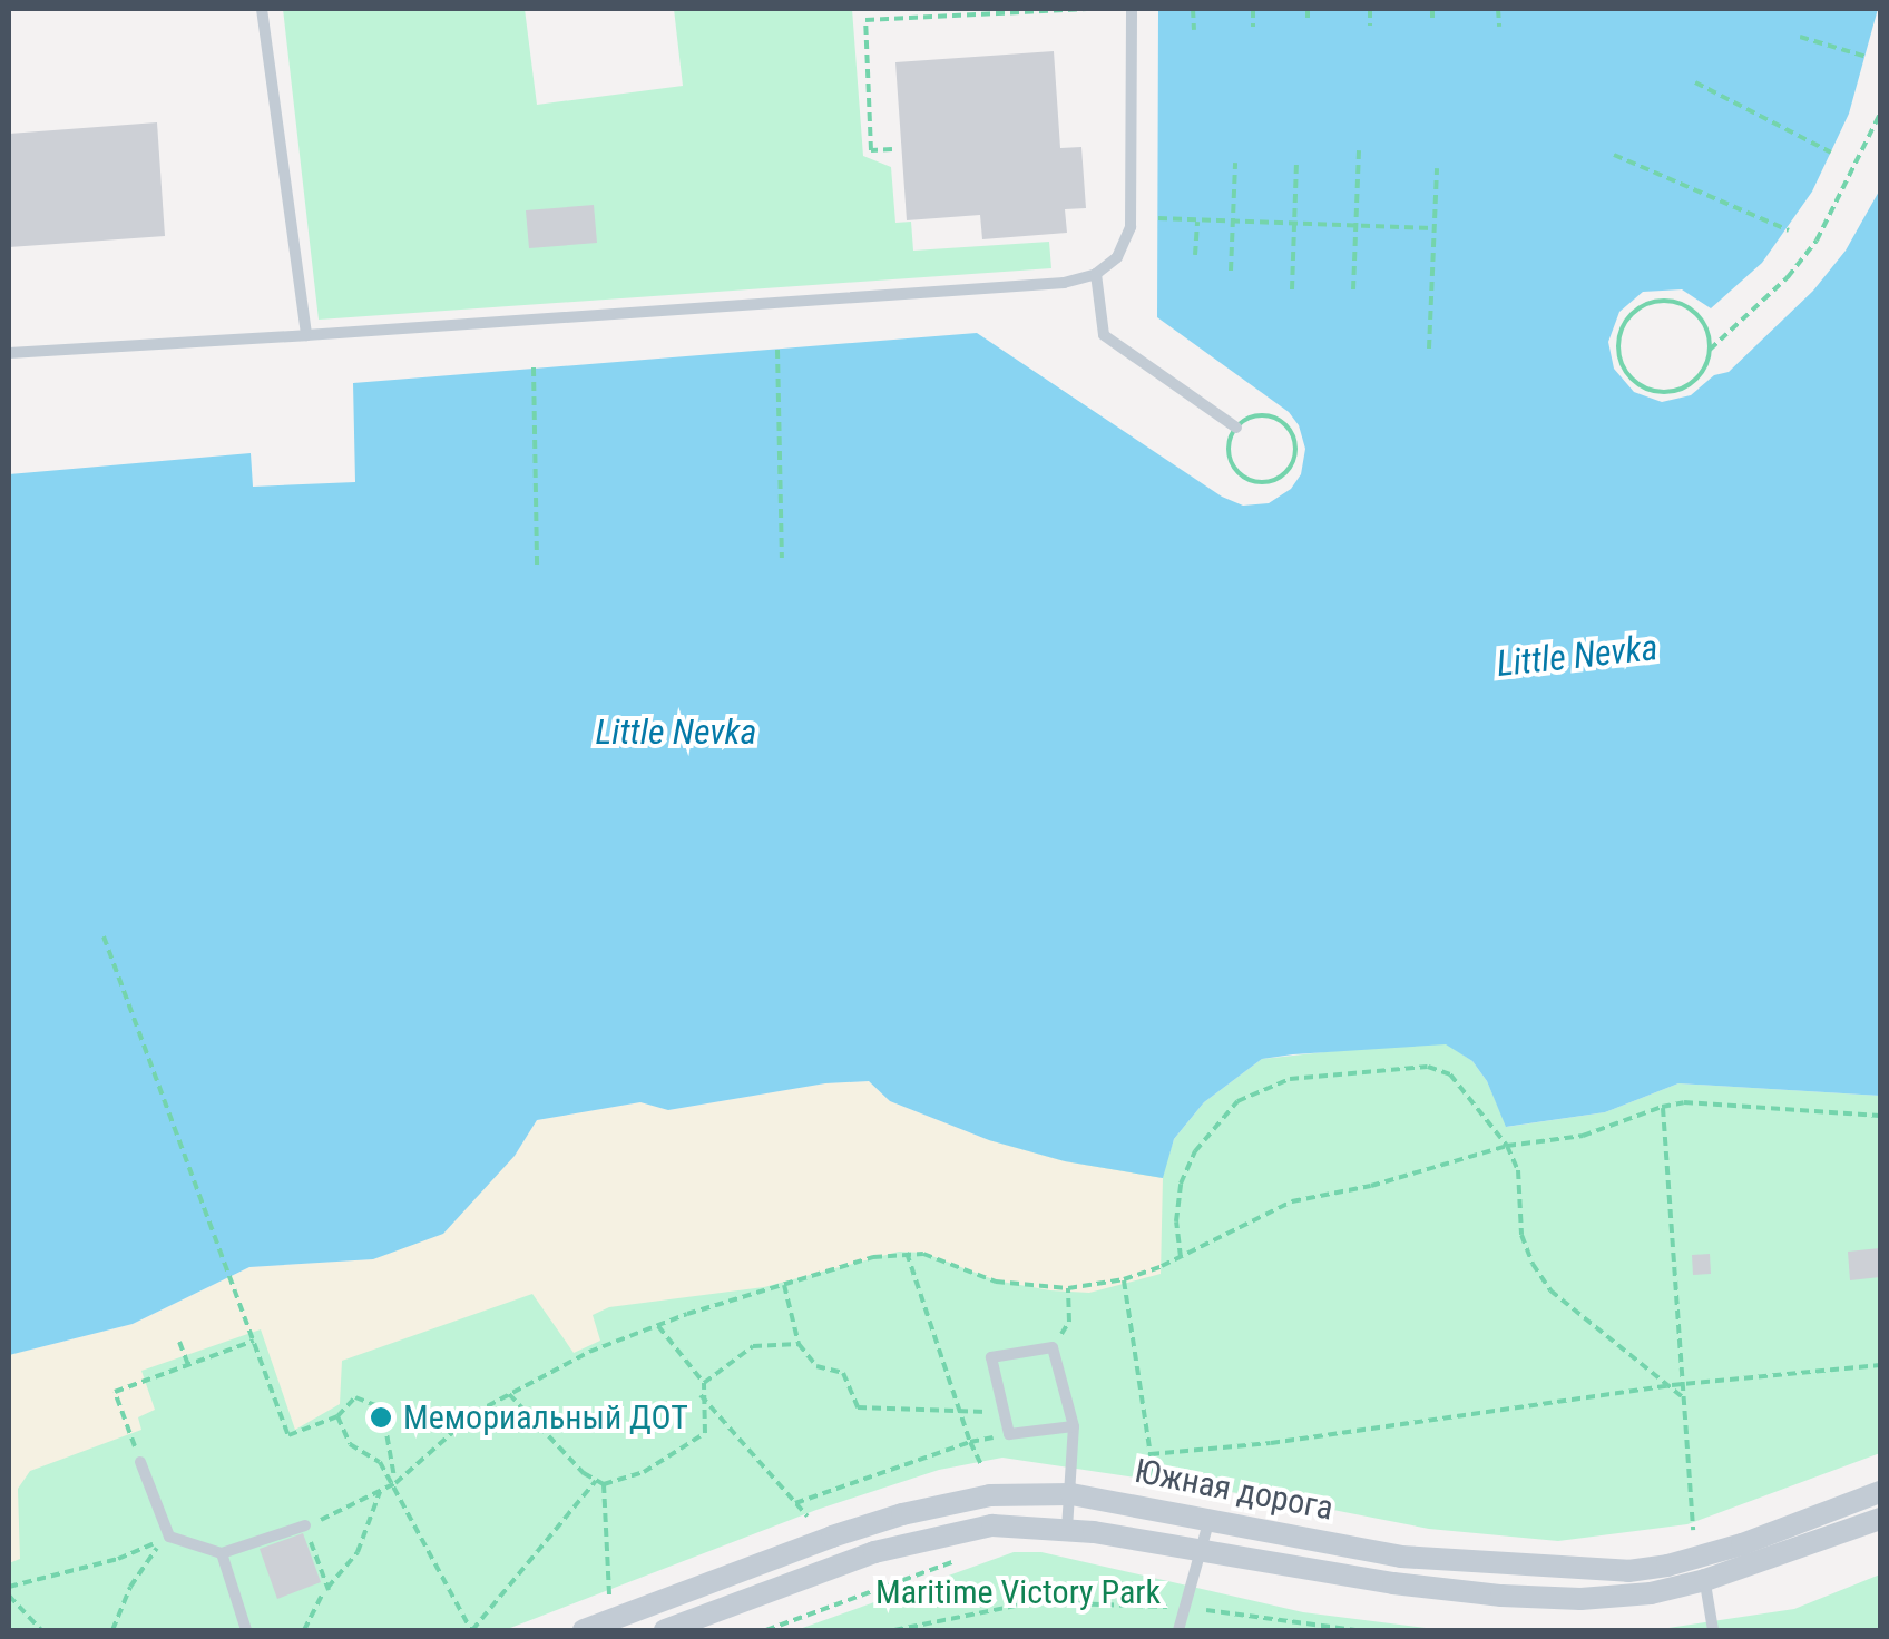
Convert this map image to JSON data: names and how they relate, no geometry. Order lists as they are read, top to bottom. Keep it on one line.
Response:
{"streets":{"street":["Южная дорога"]},"water":["Little Nevka"],"parks":["Maritime Victory Park"],"places":["Мемориальный ДОТ"]}
